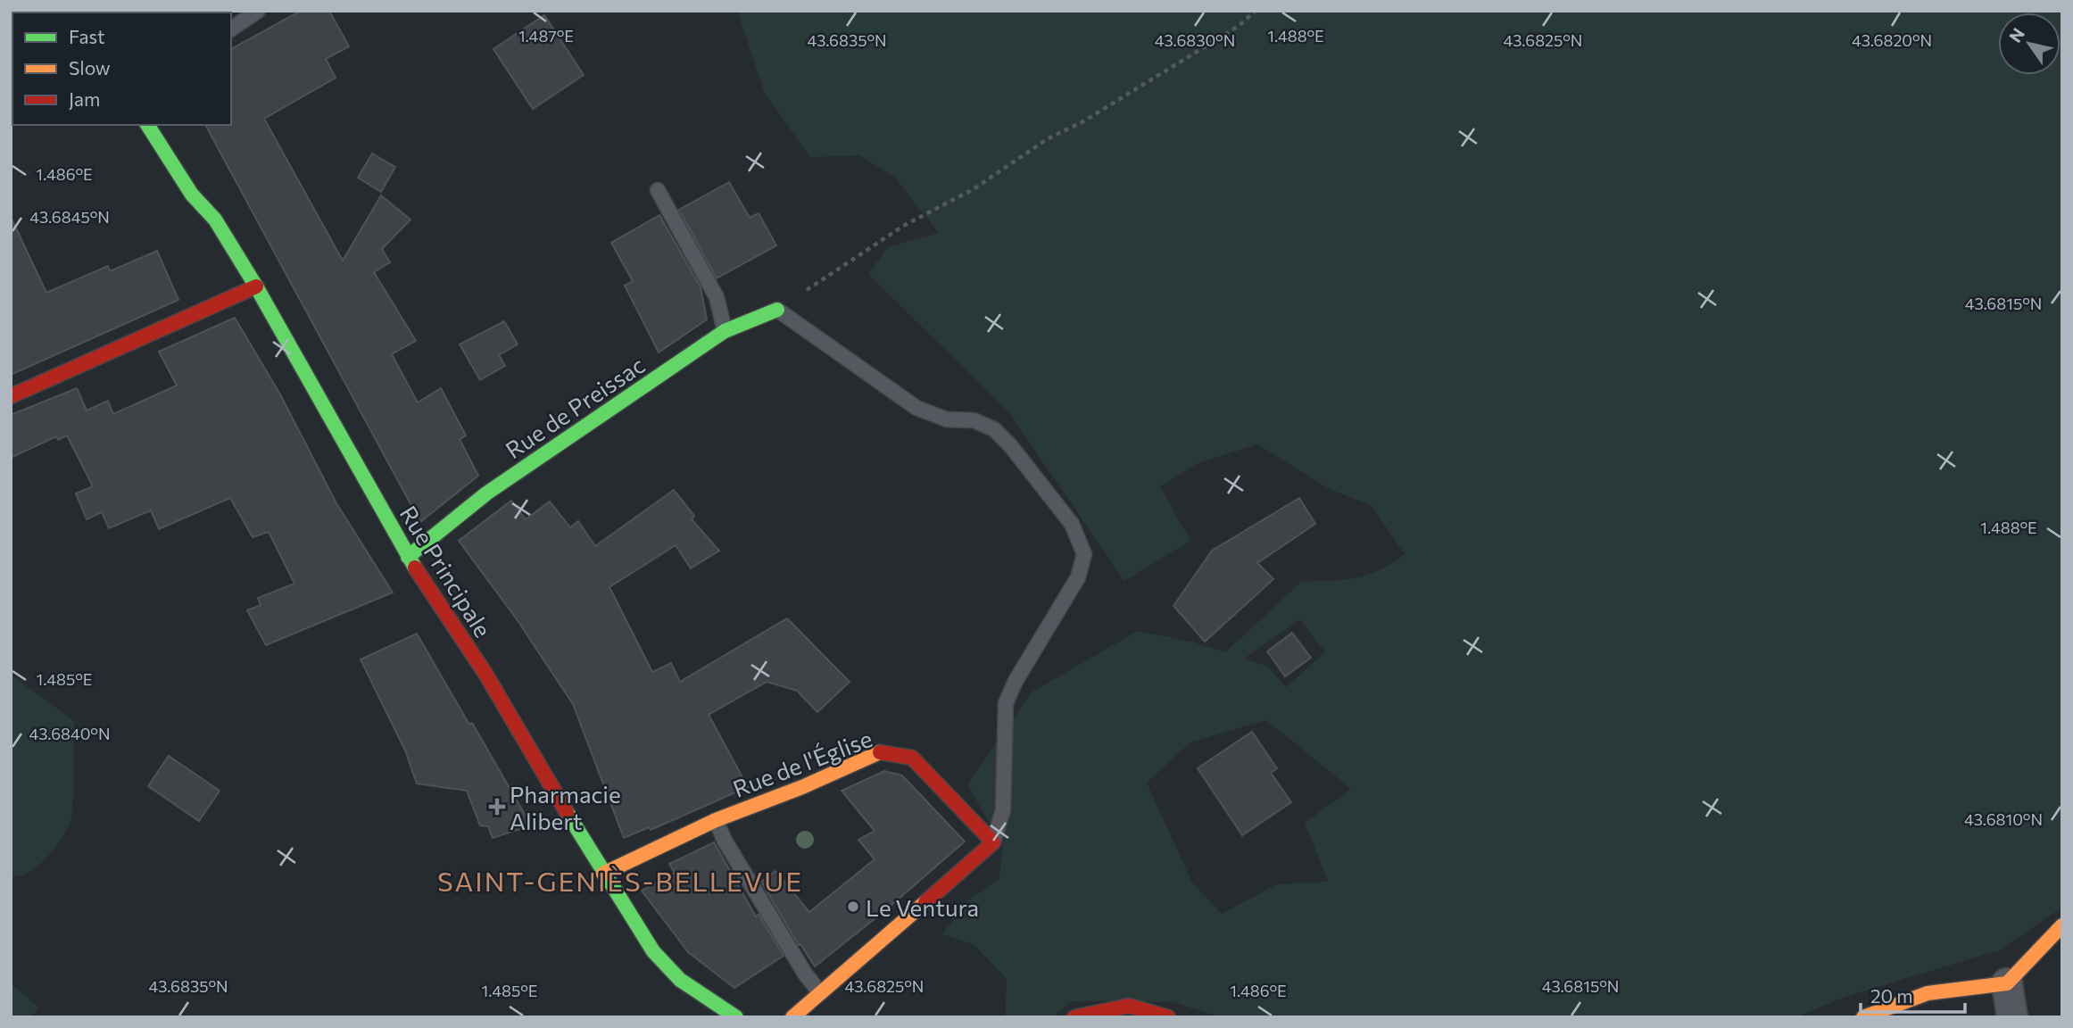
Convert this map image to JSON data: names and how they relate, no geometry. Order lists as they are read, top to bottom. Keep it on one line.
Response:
{"streets":{"street":["Rue de Preissac","Rue Principale","Rue de l'Église"]},"crossings":[["Rue de Preissac","Rue Principale"],["Rue Principale","Rue de l'Église"]],"districts":["SAINT-GENIÈS-BELLEVUE"],"places":{"health":["Pharmacie Alibert"],"other":["Le Ventura"]},"legend":["Fast","Slow","Jam"],"scale_bar":"20 m","north":"top left","coordinates":["1.487°E","1.488°E","43.6835°N","43.6830°N","43.6825°N","43.6820°N","1.486°E","43.6845°N","43.6815°N","1.485°E","43.6840°N","43.6810°N"]}
